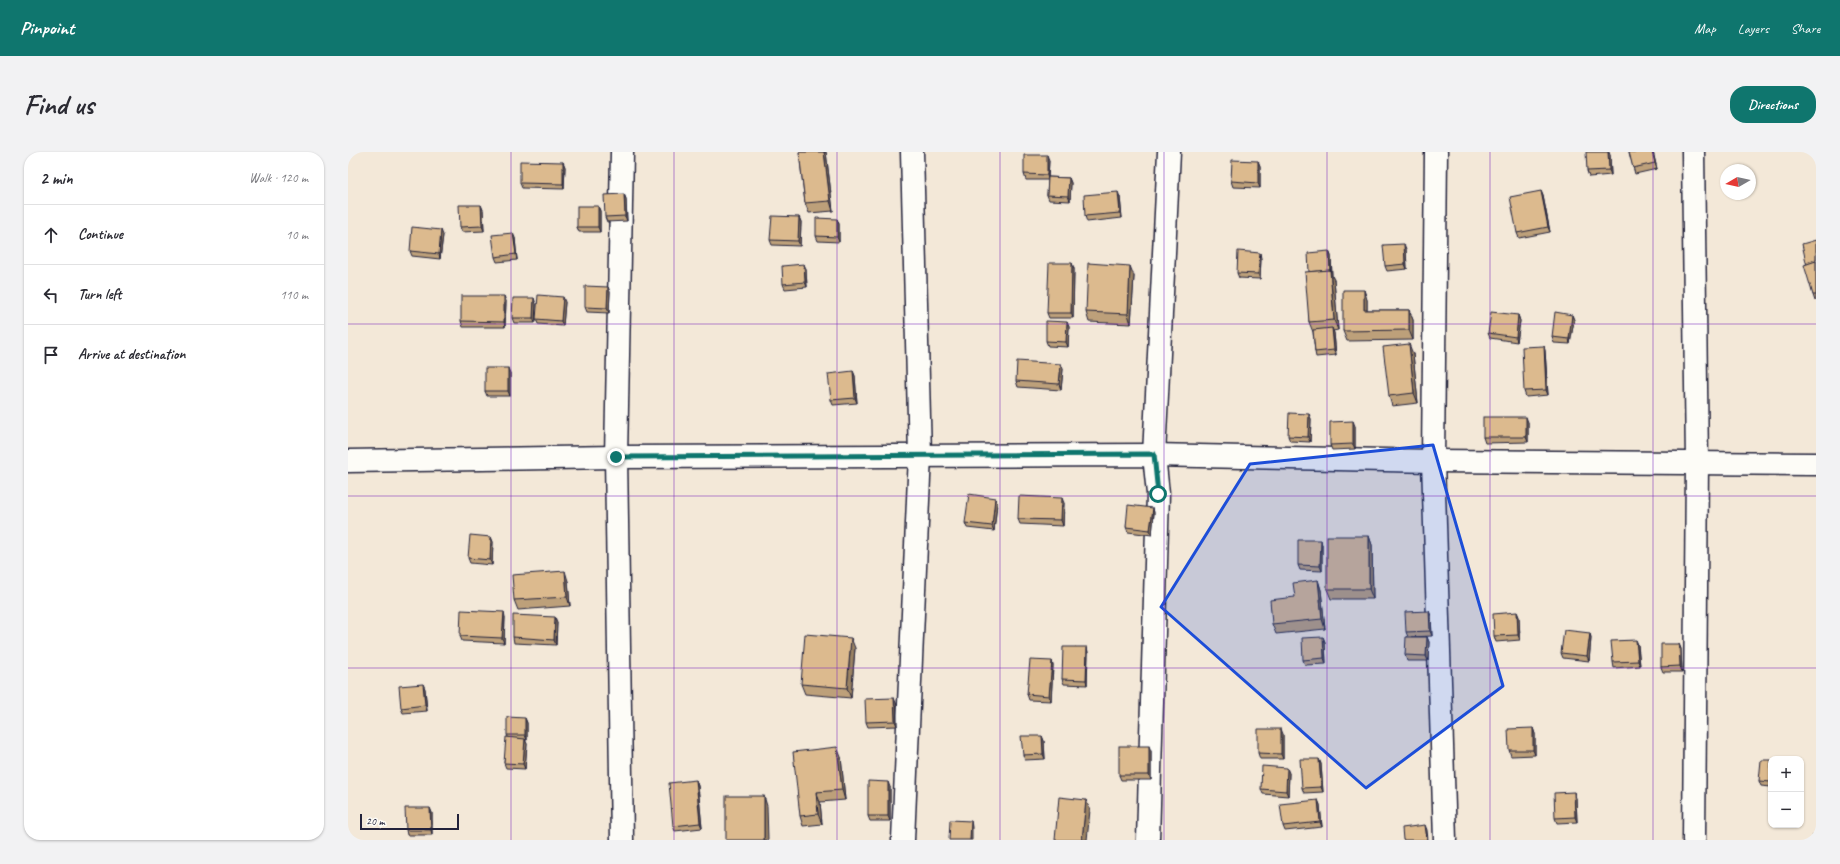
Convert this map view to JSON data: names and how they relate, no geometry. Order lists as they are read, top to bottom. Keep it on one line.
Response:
{"scale_bar":"20 m","north":"left","page":{"header":"Pinpoint","nav":["Map","Layers","Share"],"buttons":"Directions","title":"Find us","heading":["2 min","Walk · 120 m"],"list":[["Continue","10 m"],["Turn left","110 m"],"Arrive at destination"],"map_buttons":["+","−"],"scale":"20 m"}}
